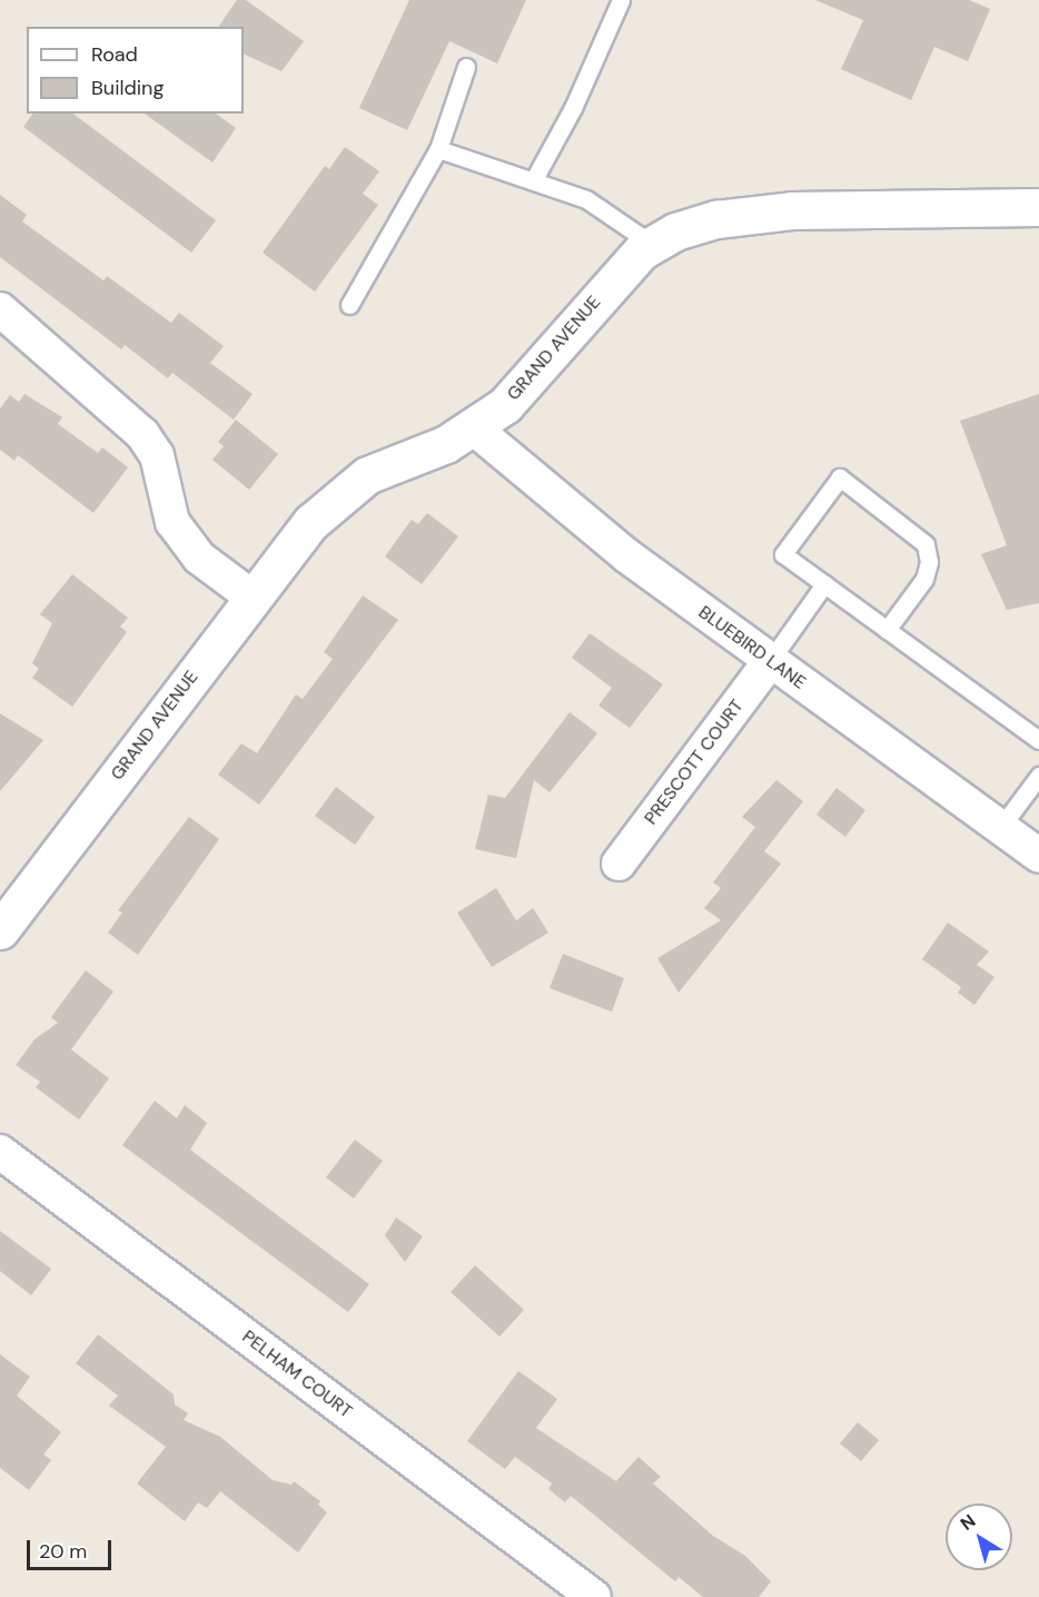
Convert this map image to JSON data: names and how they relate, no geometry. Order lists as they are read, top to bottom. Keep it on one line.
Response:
{"streets":{"street":["GRAND AVENUE","BLUEBIRD LANE","PRESCOTT COURT","PELHAM COURT"]},"crossings":[["GRAND AVENUE","BLUEBIRD LANE"],["BLUEBIRD LANE","PRESCOTT COURT"]],"legend":["Road","Building"],"scale_bar":"20 m","north":"top left"}
